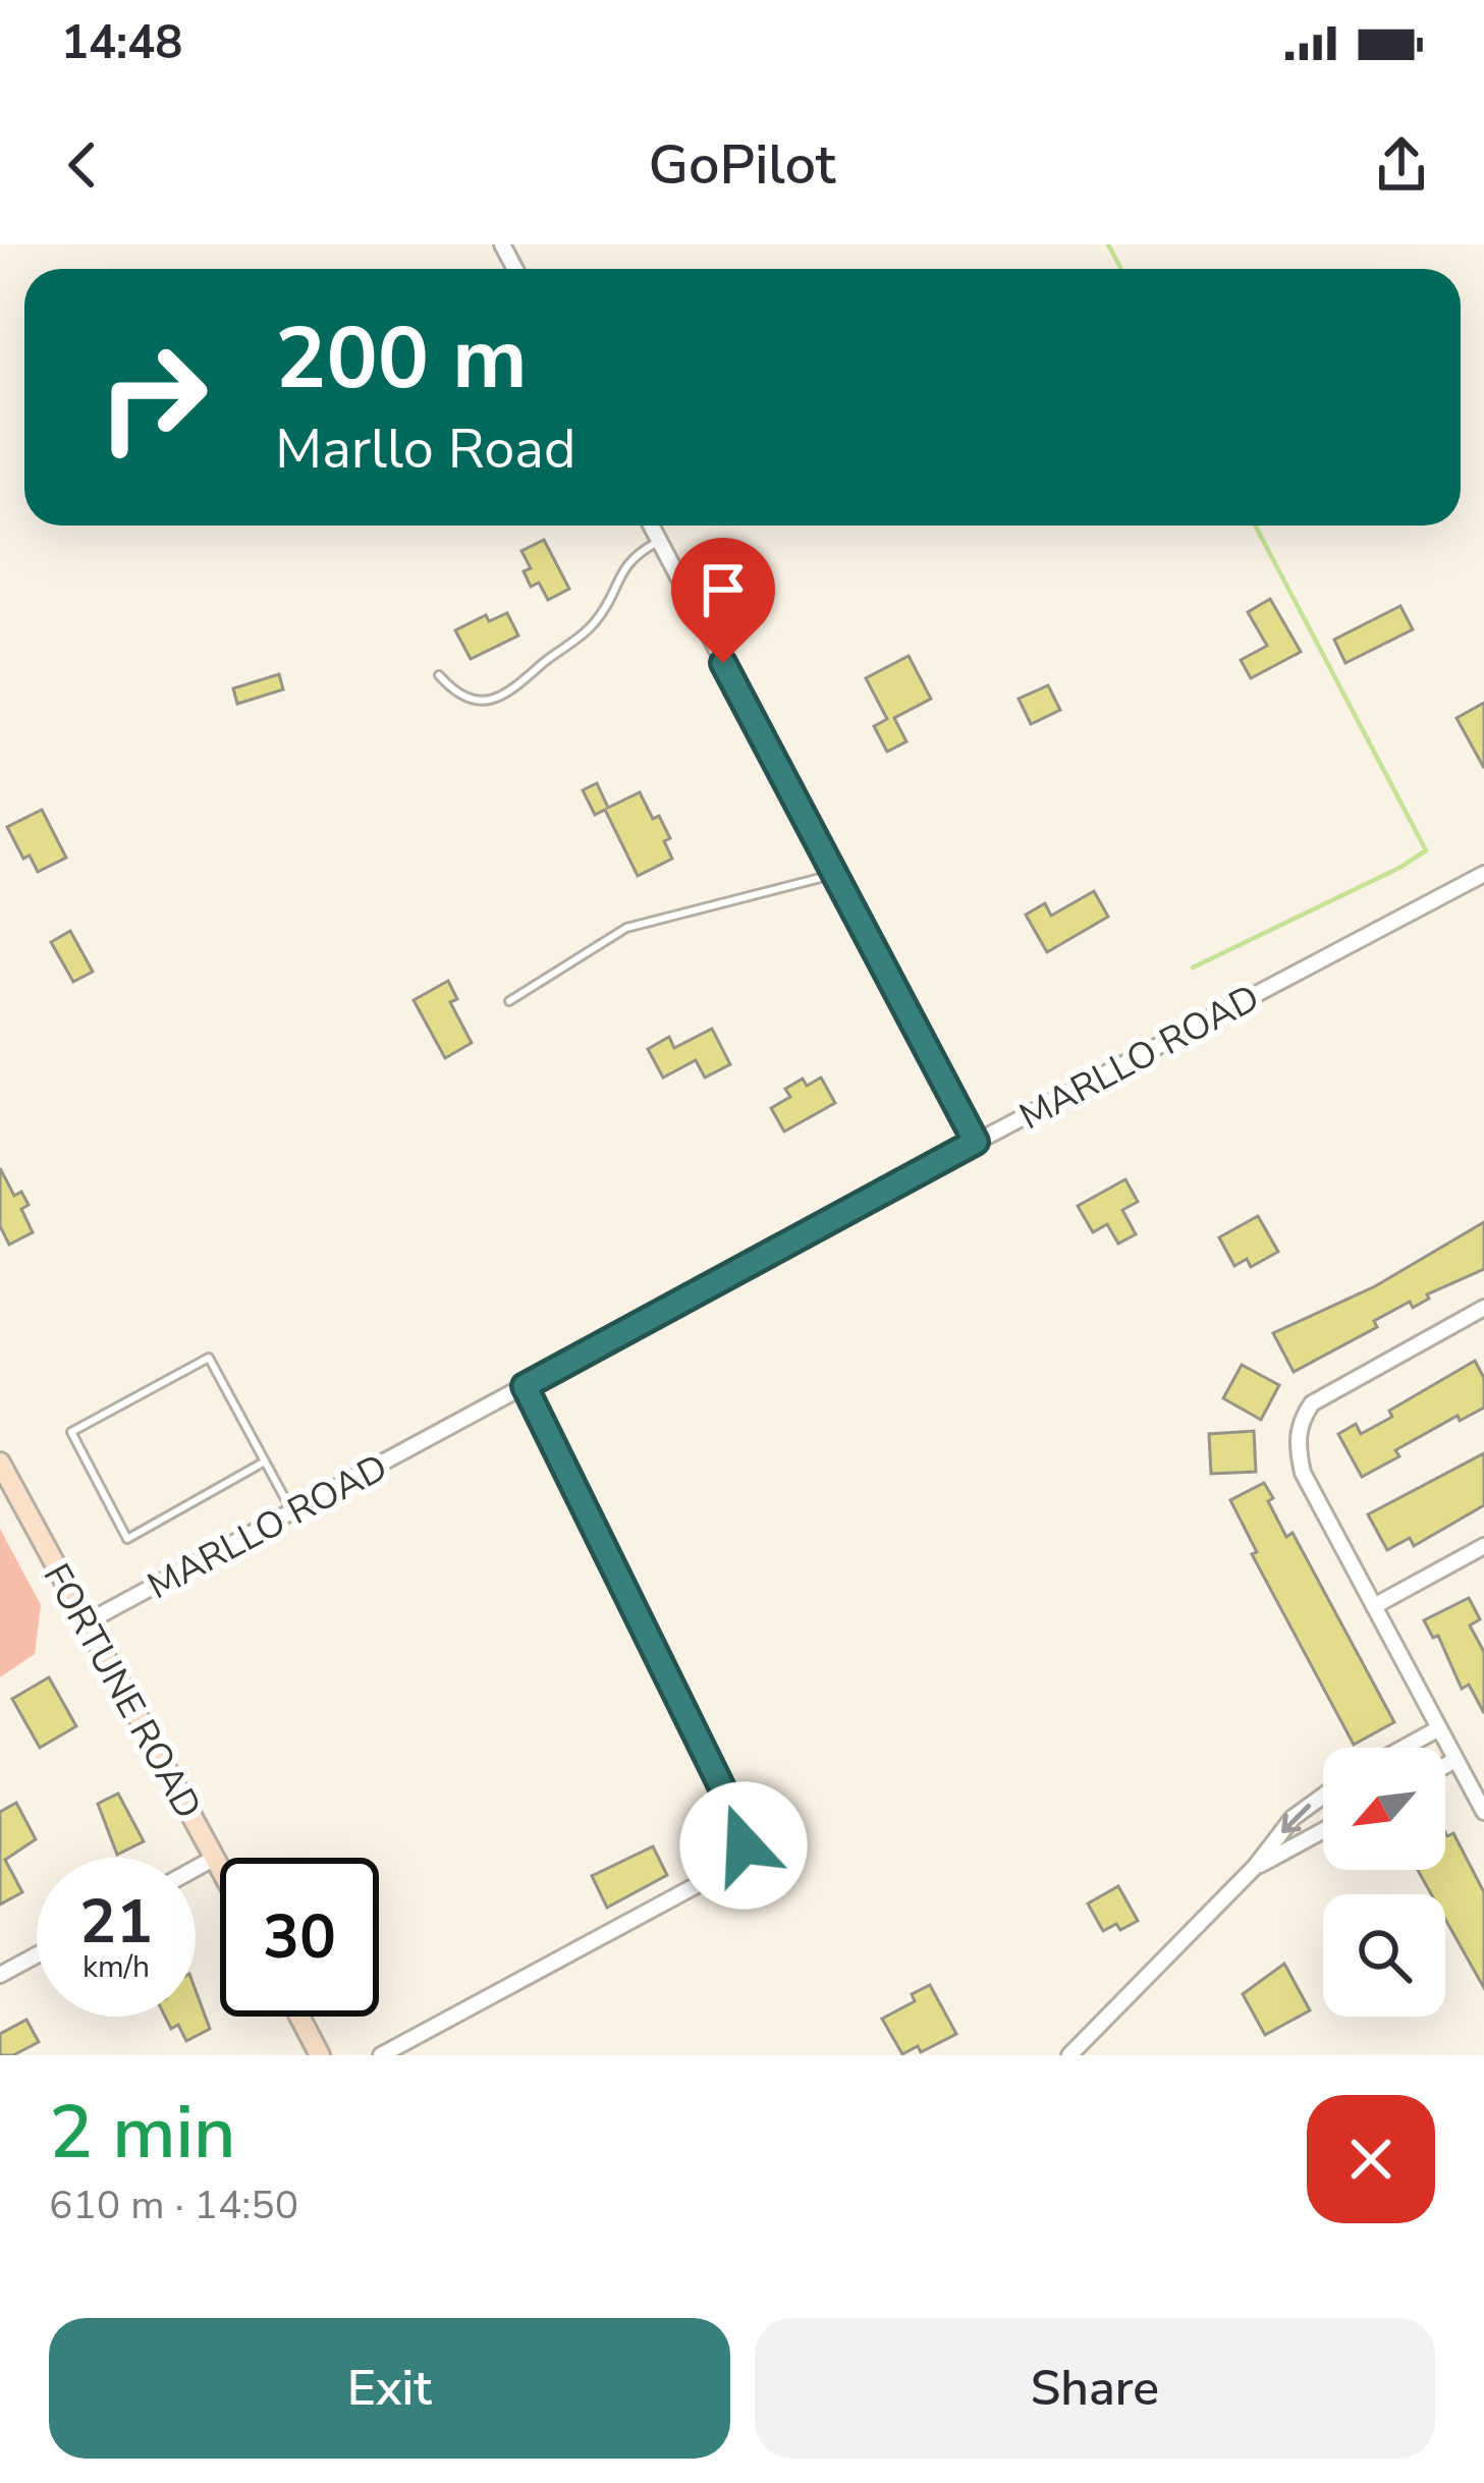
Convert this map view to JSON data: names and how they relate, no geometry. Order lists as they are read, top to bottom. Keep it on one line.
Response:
{"streets":{"street":["MARLLO ROAD","FORTUNE ROAD"]},"crossings":[["MARLLO ROAD","FORTUNE ROAD"]],"north":"bottom left","page":{"status":"14:48","header":"GoPilot","turn":["200 m","Marllo Road"],"speed":"21 km/h","limit":"30","heading":["2 min","610 m · 14:50"],"buttons":["Exit","Share"]}}
